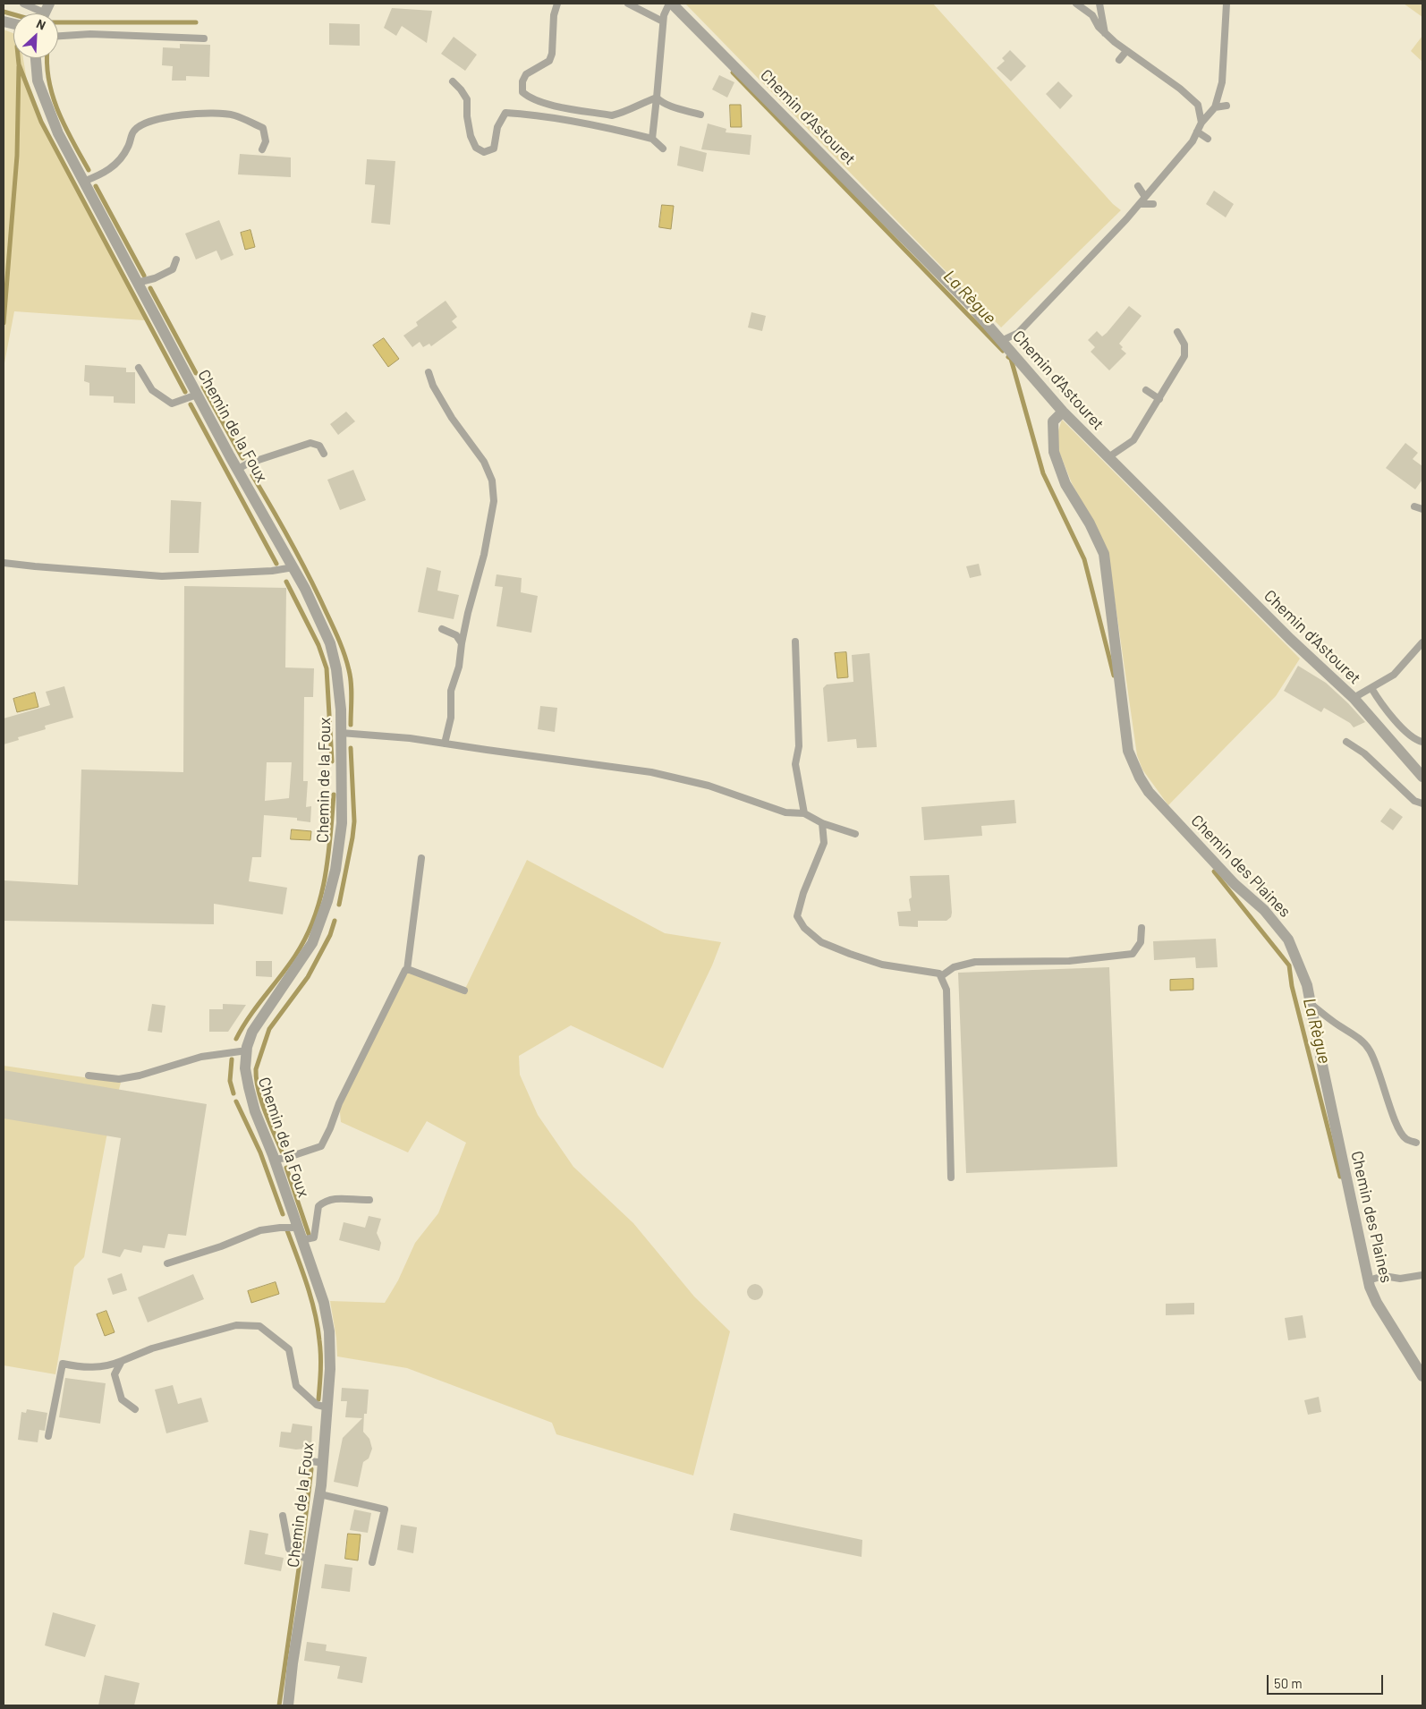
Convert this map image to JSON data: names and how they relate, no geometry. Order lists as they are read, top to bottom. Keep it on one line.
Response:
{"streets":{"street":["Chemin d'Astouret","Chemin de la Foux","Chemin des Plaines"]},"crossings":[["Chemin d'Astouret","Chemin des Plaines"]],"water":["La Règue"],"scale_bar":"50 m","north":"top right"}
